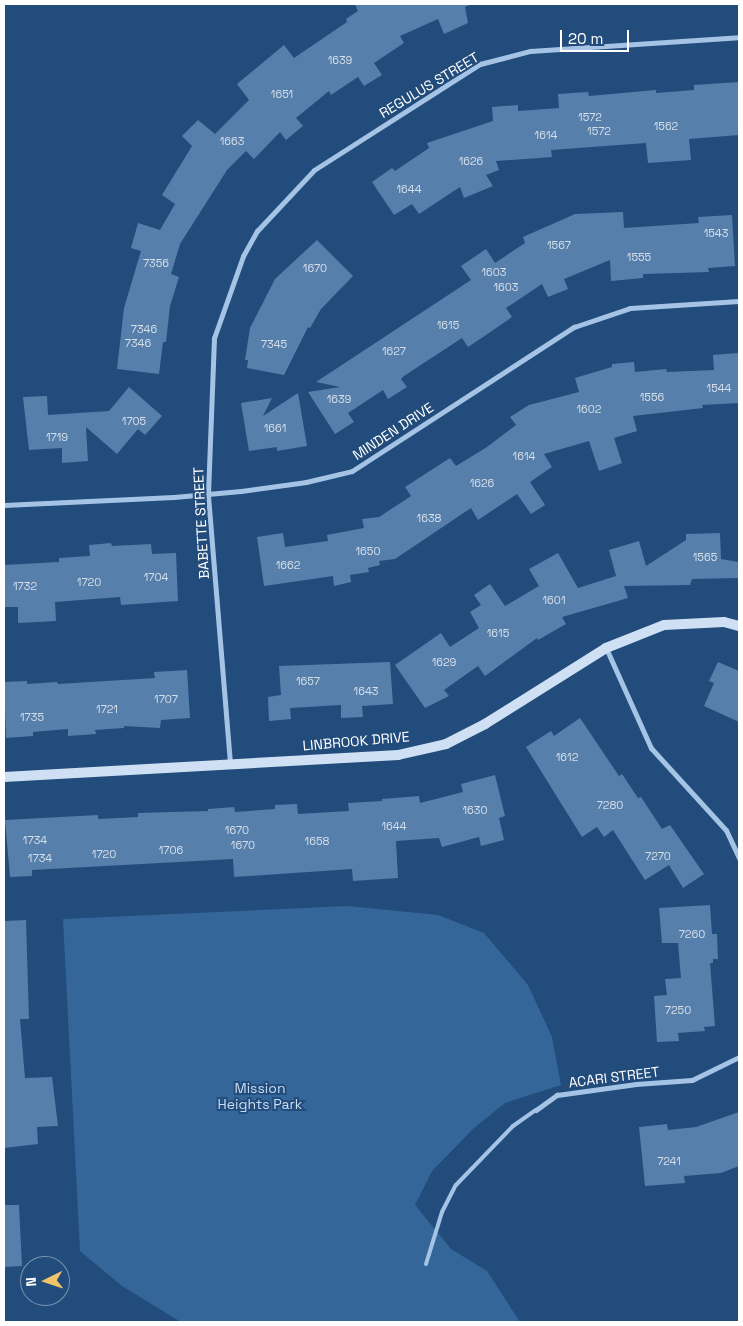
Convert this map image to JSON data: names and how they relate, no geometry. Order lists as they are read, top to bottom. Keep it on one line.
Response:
{"streets":{"street":["REGULUS STREET","MINDEN DRIVE","BABETTE STREET","LINBROOK DRIVE","ACARI STREET"]},"crossings":[["REGULUS STREET","BABETTE STREET"],["MINDEN DRIVE","BABETTE STREET"],["BABETTE STREET","LINBROOK DRIVE"]],"parks":["Mission Heights Park"],"house_numbers":["1639","1651","1572","1562","1572","1614","1663","1626","1644","1543","1567","1555","7356","1670","1603","1603","1615","7346","7346","7345","1627","1544","1556","1639","1602","1705","1661","1719","1614","1626","1638","1650","1565","1662","1704","1720","1732","1601","1615","1629","1657","1643","1707","1721","1735","1612","7280","1630","1644","1670","1734","1658","1670","1706","1720","7270","1734","7260","7250","7241"],"scale_bar":"20 m","north":"left"}
